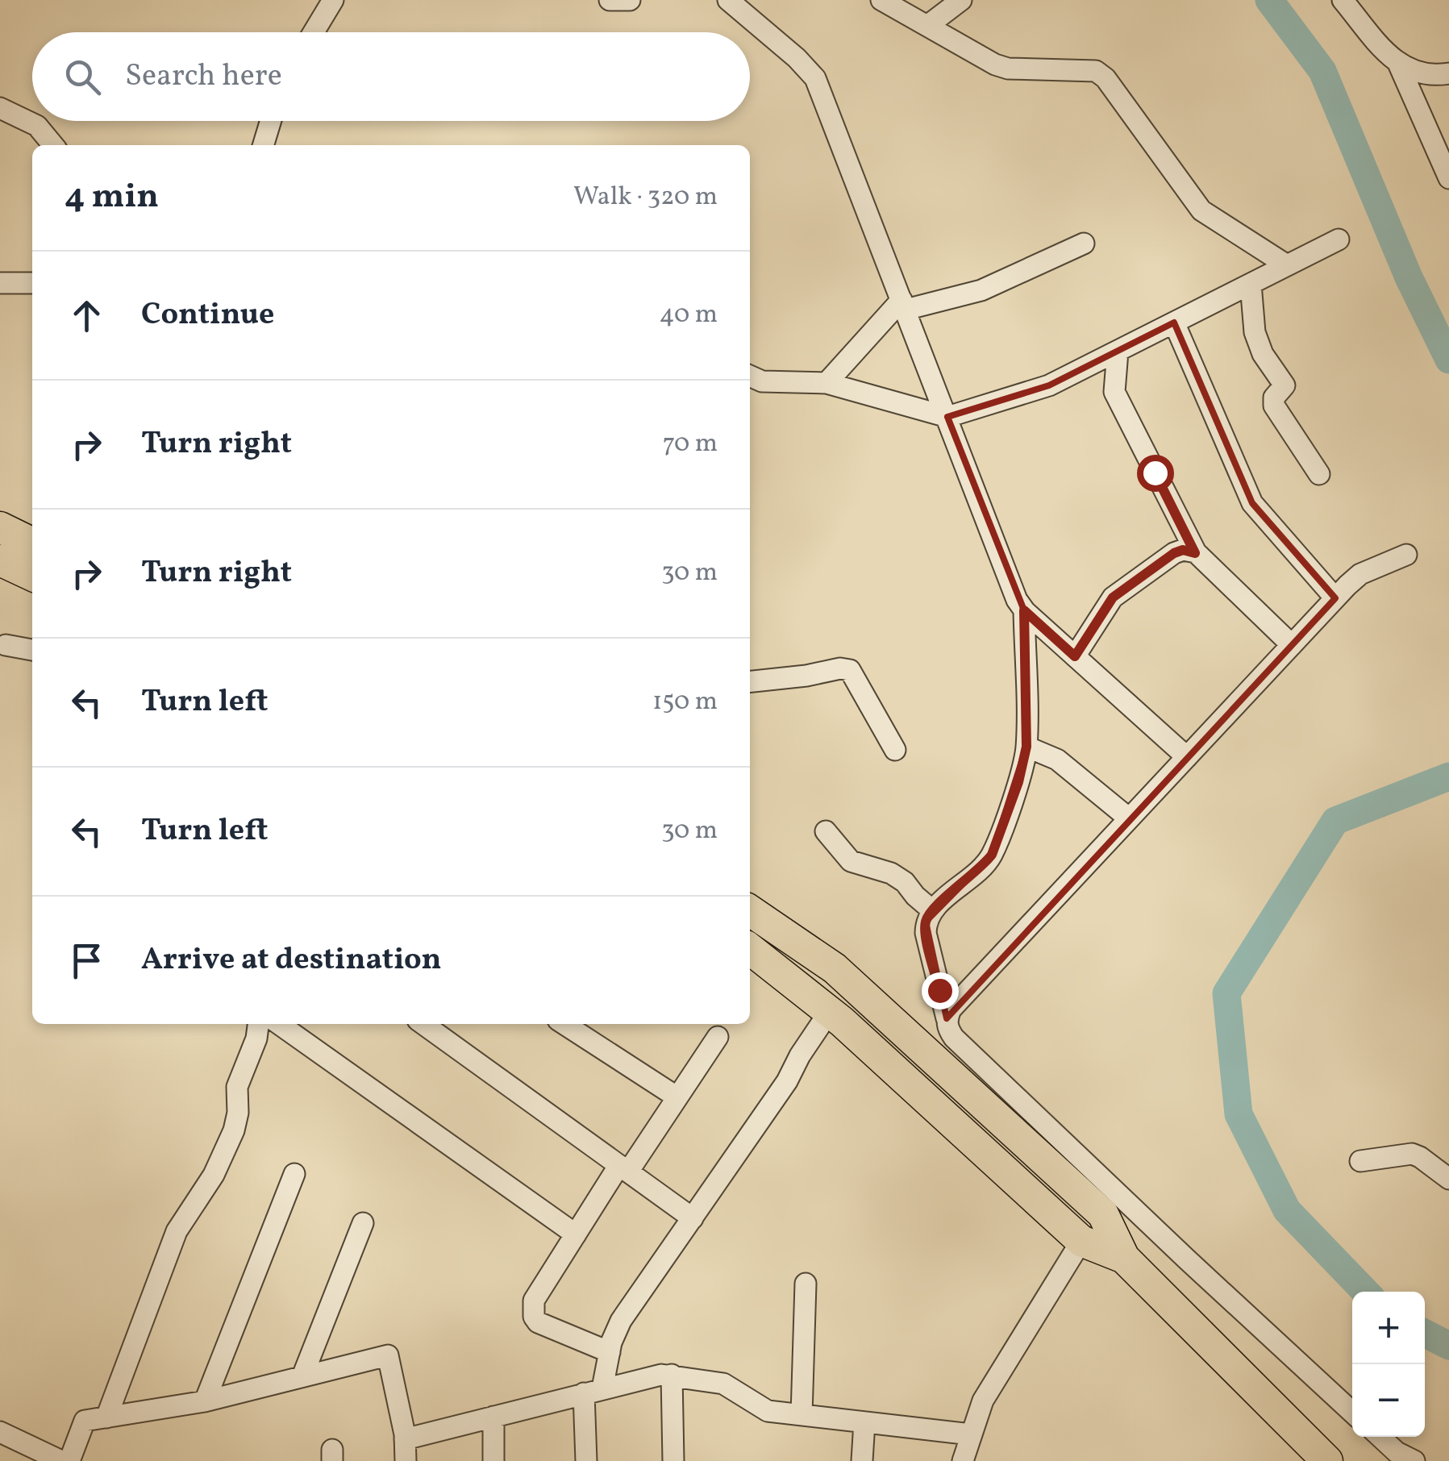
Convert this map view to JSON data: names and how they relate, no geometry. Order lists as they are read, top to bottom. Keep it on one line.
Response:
{"page":{"search":"Search here","heading":["4 min","Walk · 320 m"],"list":[["Continue","40 m"],["Turn right","70 m"],["Turn right","30 m"],["Turn left","150 m"],["Turn left","30 m"],"Arrive at destination"],"map_buttons":["+","−"]}}
